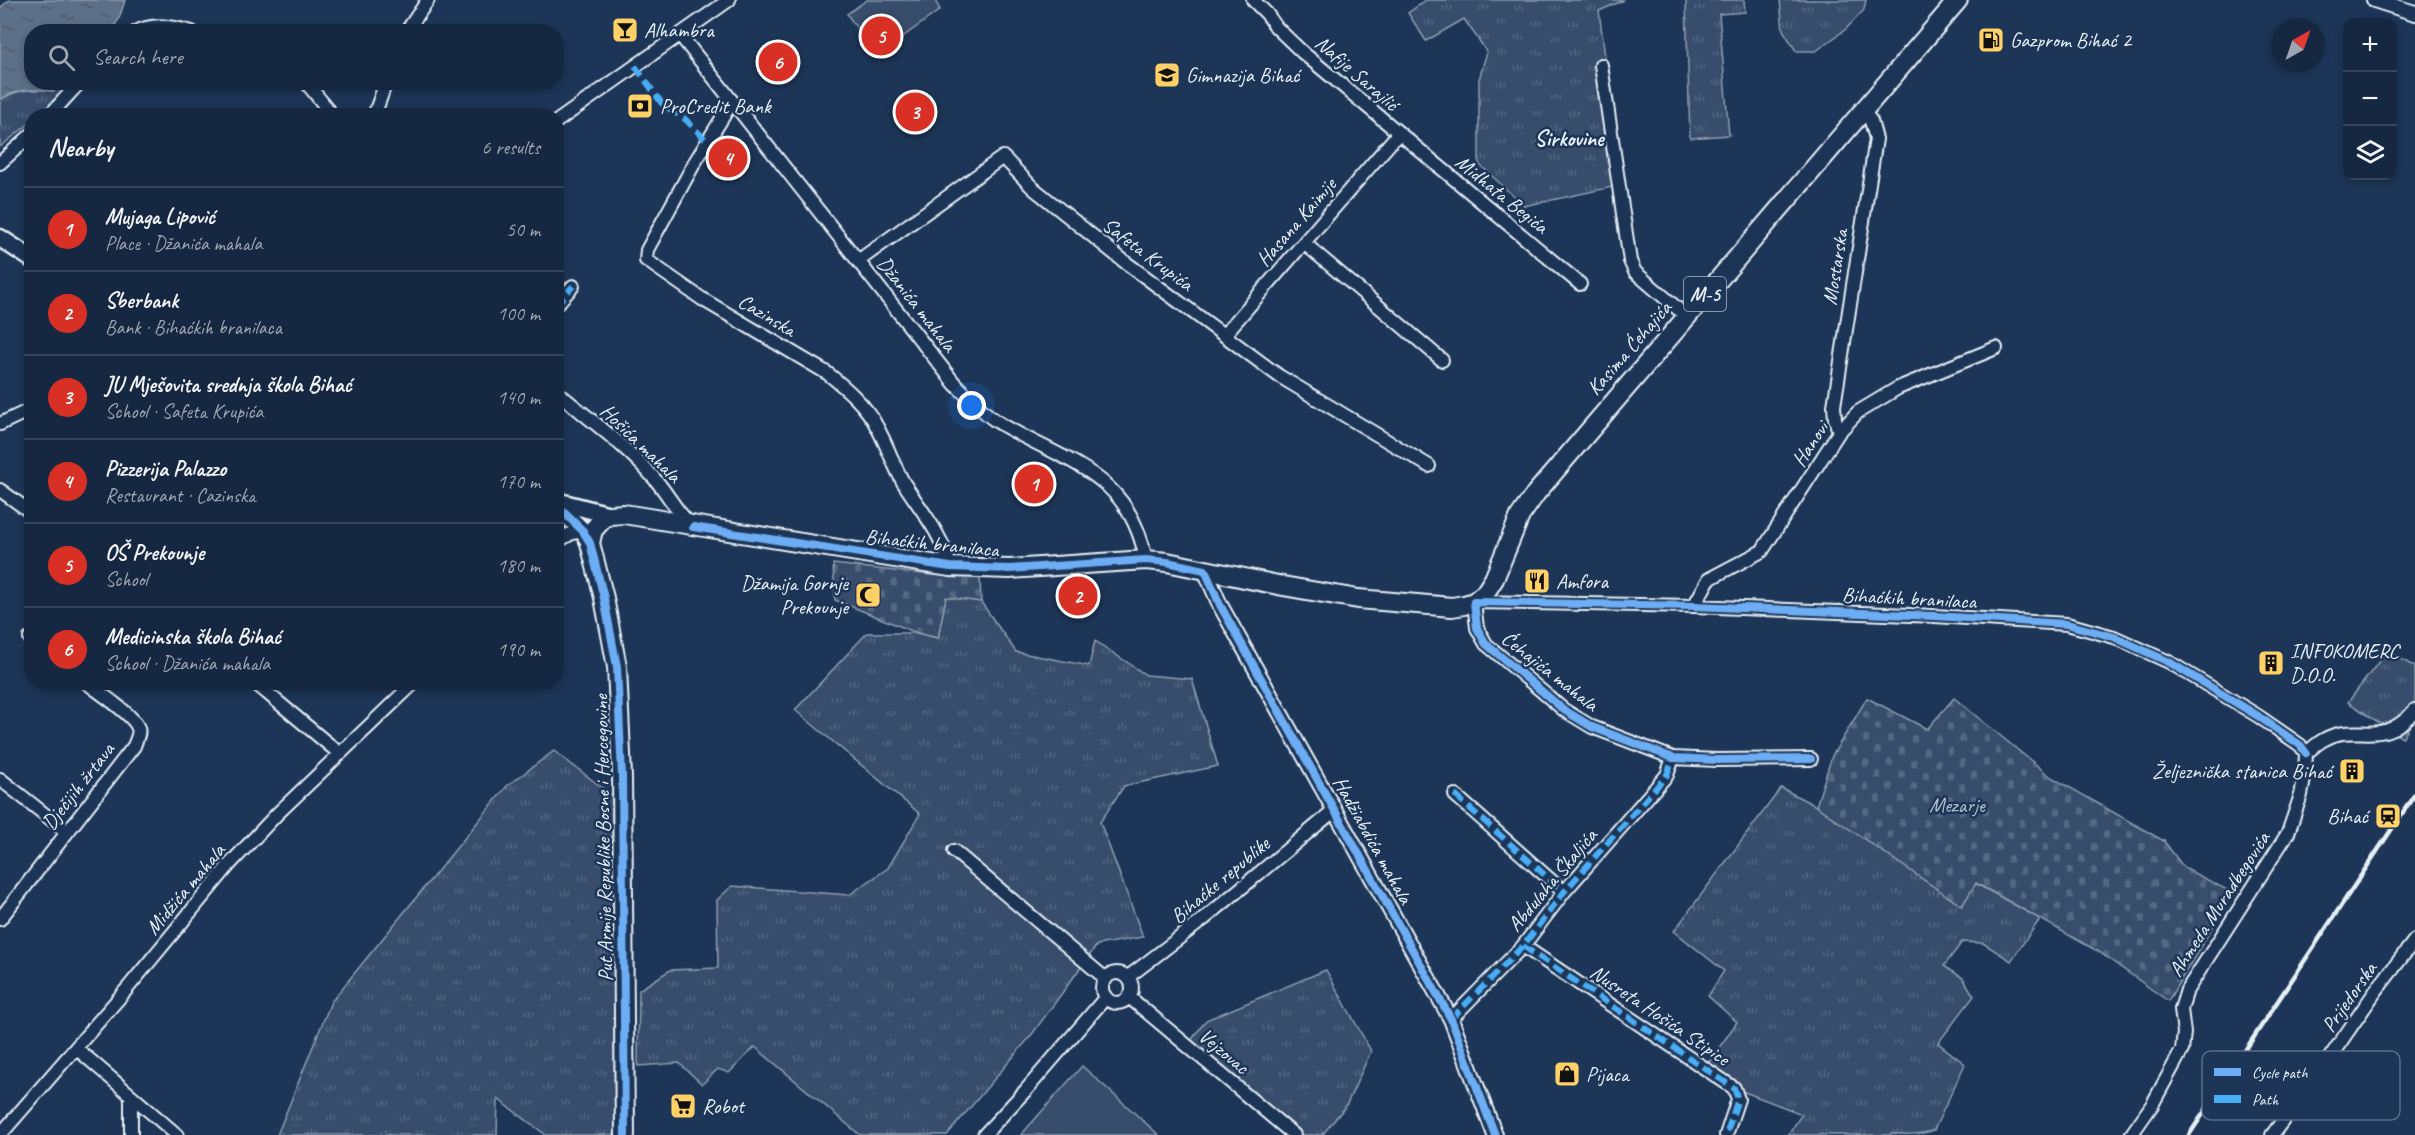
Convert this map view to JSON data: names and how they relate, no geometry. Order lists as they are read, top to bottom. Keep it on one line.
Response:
{"streets":{"main road":["M-5","Kasima Ćehajića","Bihaćkih branilaca","Put Armije Republike Bosne i Hercegovine"],"street":["Nafije Sarajlić","Midhata Begića","Hasana Kaimije","Safeta Krupića","Mostarska","Džanića mahala","Cazinska","Hošića mahala","Hanovi","Ćehajića mahala","Dječijih žrtava","Hadžiabdića mahala","Bihaćke republike","Abdulaha Škaljića","Midžića mahala","Ahmeda Muradbegovića","Prijedorska","Nusreta Hošića Stipice","Vejzovac"]},"crossings":[["Nafije Sarajlić","Midhata Begića"],["Nafije Sarajlić","Hasana Kaimije"],["Midhata Begića","Hasana Kaimije"],["Hasana Kaimije","Safeta Krupića"],["Safeta Krupića","Džanića mahala"],["Mostarska","Kasima Ćehajića"],["Mostarska","Hanovi"],["Džanića mahala","Cazinska"],["Džanića mahala","Bihaćkih branilaca"],["Cazinska","Bihaćkih branilaca"],["Kasima Ćehajića","Bihaćkih branilaca"],["Kasima Ćehajića","Ćehajića mahala"],["Hošića mahala","Bihaćkih branilaca"],["Hanovi","Bihaćkih branilaca"],["Bihaćkih branilaca","Ćehajića mahala"],["Bihaćkih branilaca","Put Armije Republike Bosne i Hercegovine"],["Bihaćkih branilaca","Hadžiabdića mahala"],["Bihaćkih branilaca","Ahmeda Muradbegovića"],["Ćehajića mahala","Abdulaha Škaljića"],["Hadžiabdića mahala","Bihaćke republike"],["Hadžiabdića mahala","Abdulaha Škaljića"],["Bihaćke republike","Vejzovac"],["Abdulaha Škaljića","Nusreta Hošića Stipice"]],"districts":["Sirkovine"],"parks":["Mezarje"],"places":{"bar":["Alhambra"],"fuel station":["Gazprom Bihać 2"],"school or university":["Gimnazija Bihać"],"bank":["ProCredit Bank"],"restaurant":["Amfora"],"mosque":["Džamija Gornje Prekounje"],"building":["INFOKOMERC D.O.O.","Željeznička stanica Bihać"],"station":["Bihać"],"shop":["Pijaca"],"supermarket":["Robot"]},"legend":["Cycle path","Path"],"north":"top right","page":{"pins":["5","6","3","4","1","2"],"map_buttons":["+","−"],"search":"Search here","heading":["Nearby","6 results"],"list":[{"mark":"1","name":"Mujaga Lipović","note":"Place · Džanića mahala","value":"50 m"},{"mark":"2","name":"Sberbank","note":"Bank · Bihaćkih branilaca","value":"100 m"},{"mark":"3","name":"JU Mješovita srednja škola Bihać","note":"School · Safeta Krupića","value":"140 m"},{"mark":"4","name":"Pizzerija Palazzo","note":"Restaurant · Cazinska","value":"170 m"},{"mark":"5","name":"OŠ Prekounje","note":"School","value":"180 m"},{"mark":"6","name":"Medicinska škola Bihać","note":"School · Džanića mahala","value":"190 m"}]}}
